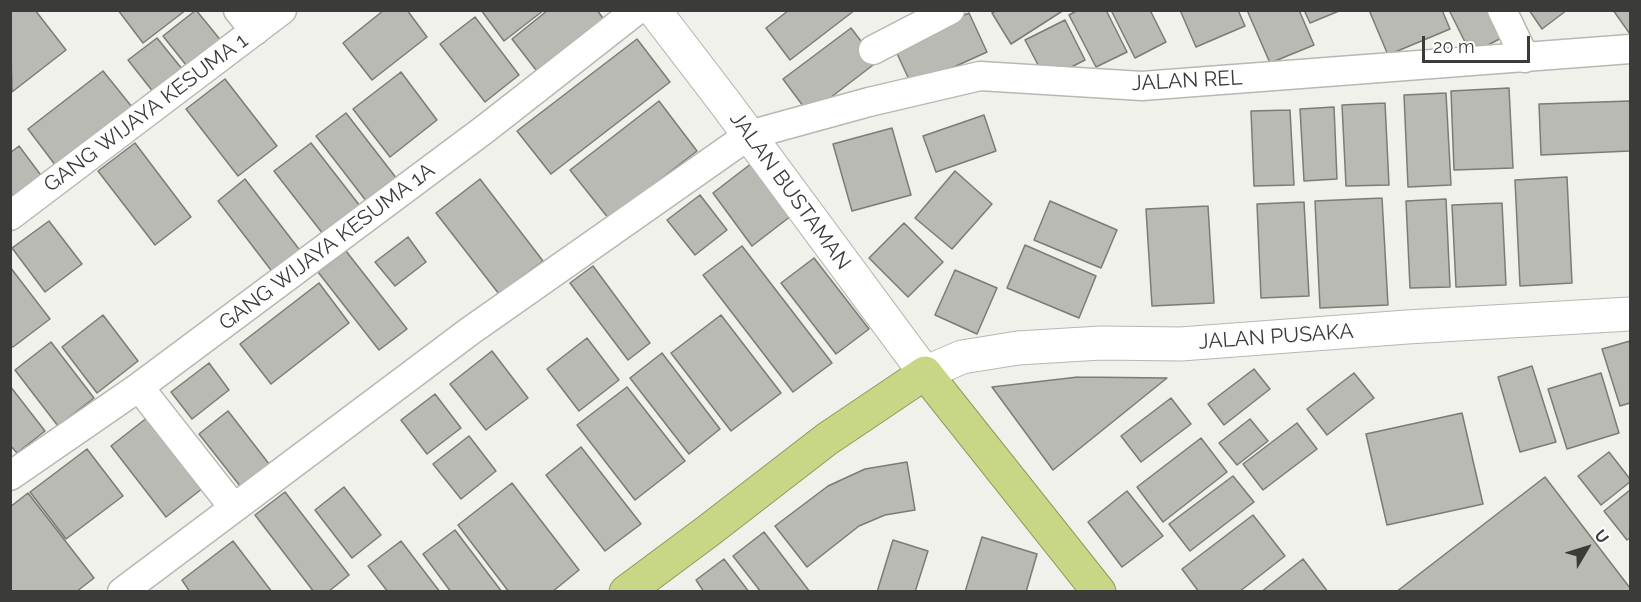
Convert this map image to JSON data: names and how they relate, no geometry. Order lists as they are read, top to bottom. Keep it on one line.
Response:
{"streets":{"main road":["JALAN BUSTAMAN","JALAN PUSAKA"],"street":["JALAN REL","GANG WIJAYA KESUMA 1","GANG WIJAYA KESUMA 1A"]},"crossings":[["JALAN REL","JALAN BUSTAMAN"],["JALAN BUSTAMAN","JALAN PUSAKA"]],"scale_bar":"20 m","north":"top right"}
